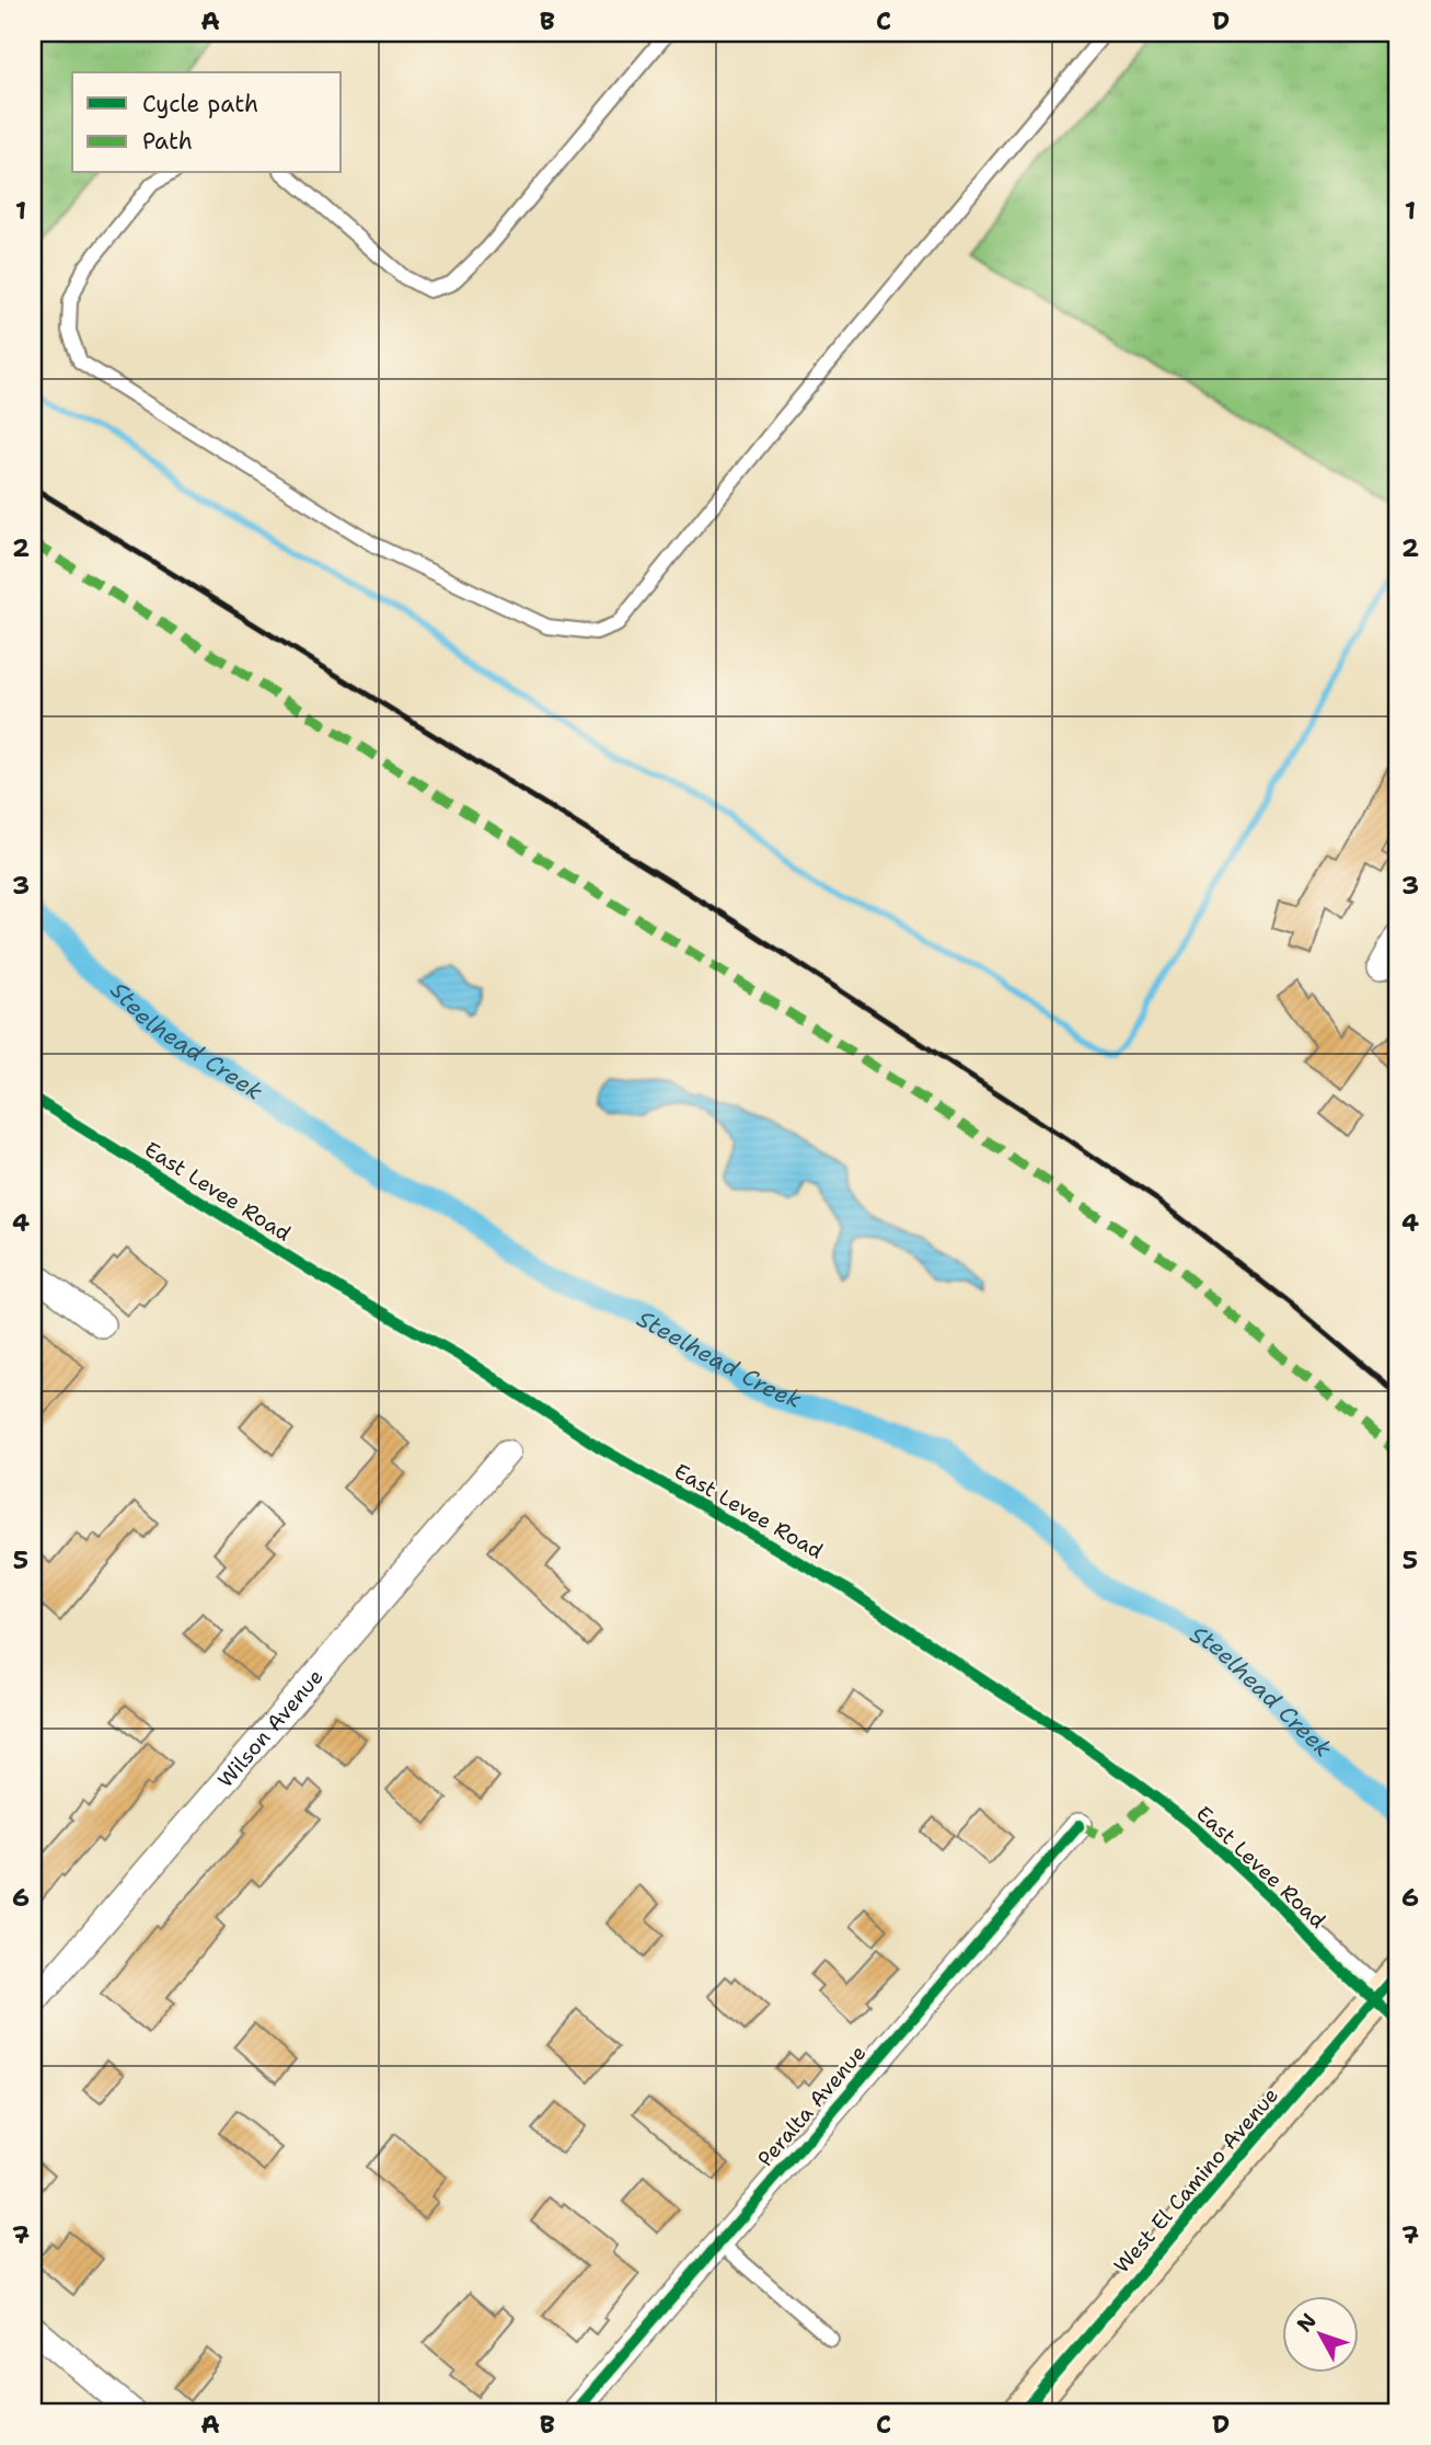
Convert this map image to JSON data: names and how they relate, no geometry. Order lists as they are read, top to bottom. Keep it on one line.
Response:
{"streets":{"main road":["West El Camino Avenue"],"street":["Wilson Avenue","Peralta Avenue"],"cycle path":["East Levee Road"]},"water":["Steelhead Creek"],"legend":["Cycle path","Path"],"north":"top left","grid":{"columns":["A","B","C","D"],"rows":["1","2","3","4","5","6","7"]}}
